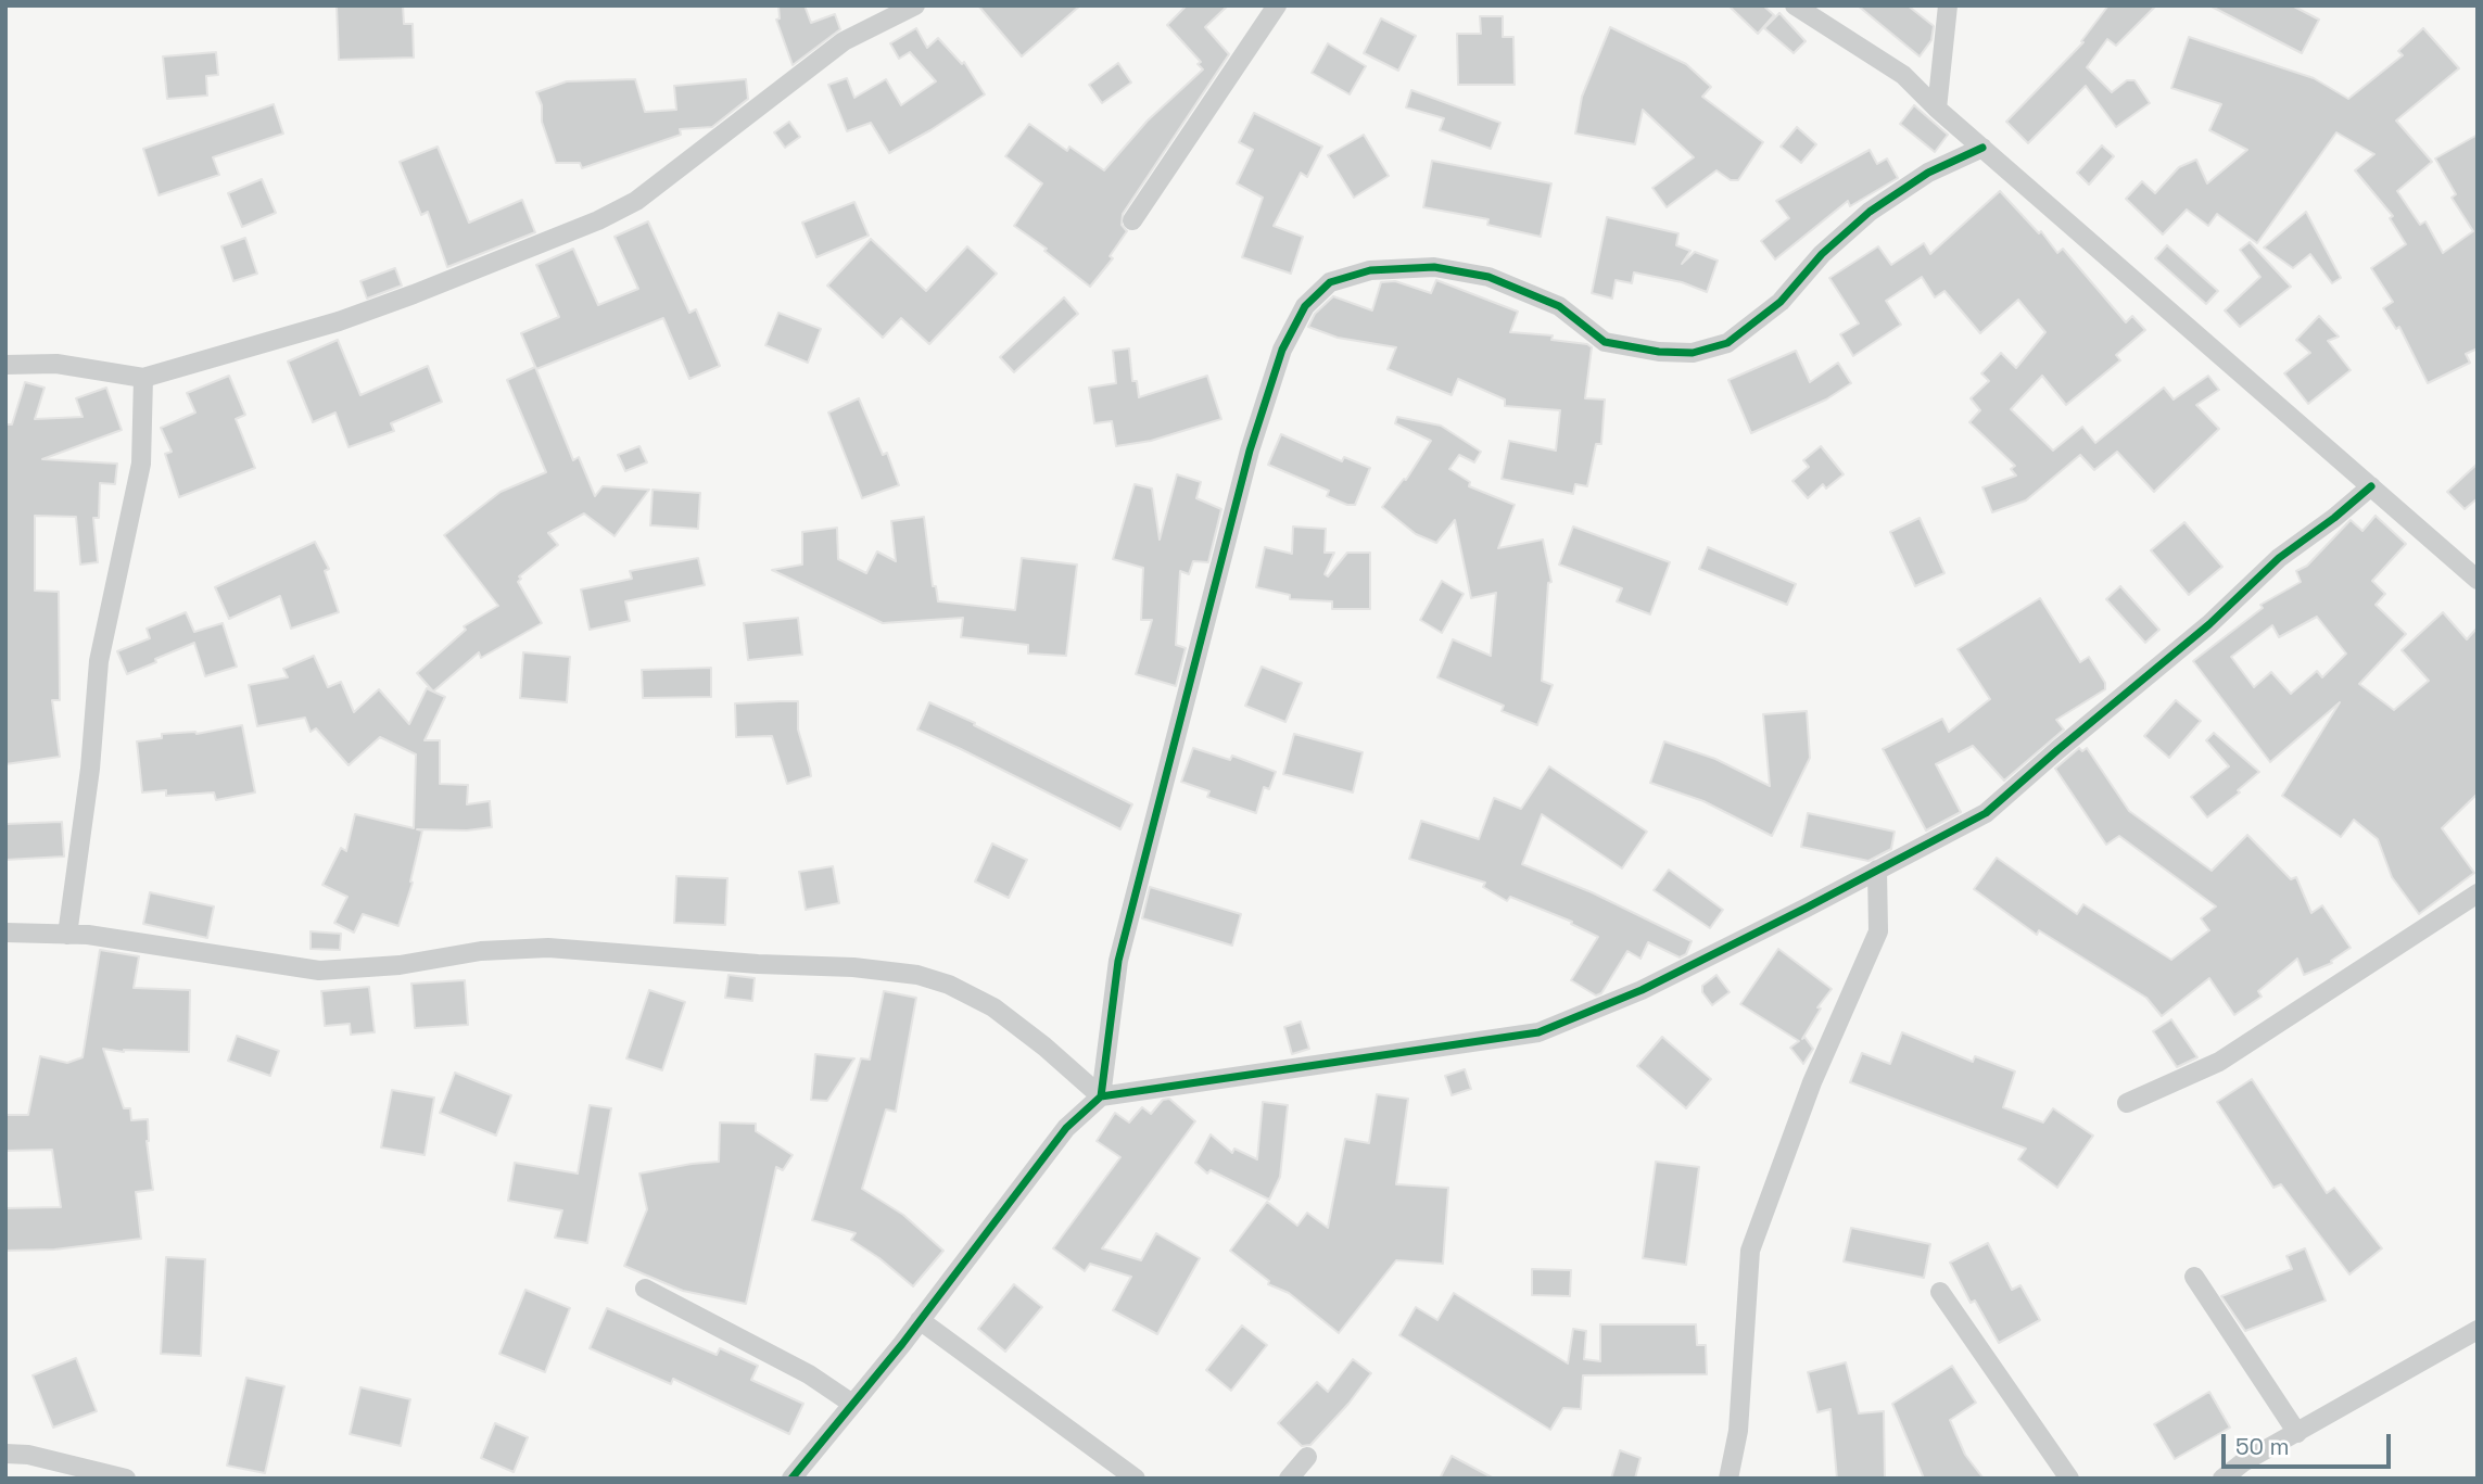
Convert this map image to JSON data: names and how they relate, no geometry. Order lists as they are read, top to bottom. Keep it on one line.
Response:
{"scale_bar":"50 m"}
